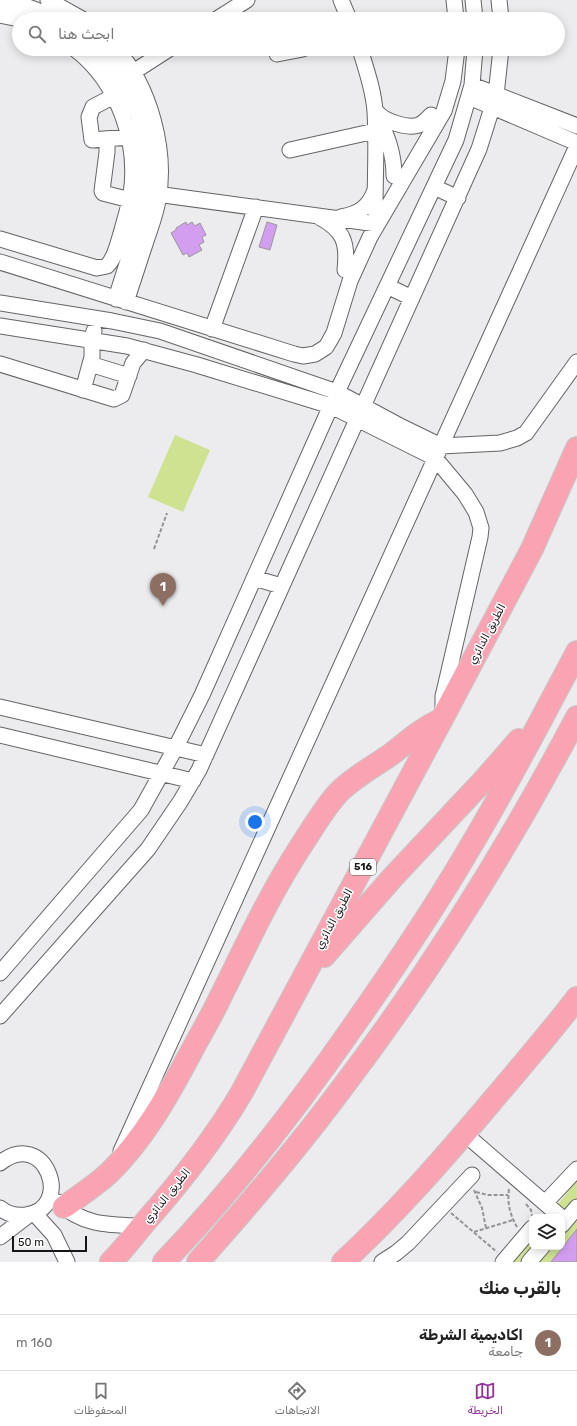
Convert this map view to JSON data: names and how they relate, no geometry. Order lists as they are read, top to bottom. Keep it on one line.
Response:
{"streets":{"highway":["الطريق الدائري","516"]},"crossings":[["الطريق الدائري","516"]],"scale_bar":"50 m","page":{"search":"ابحث هنا","pins":"1","scale":"50 m","heading":"بالقرب منك","list":[{"mark":"1","name":"اكاديمية الشرطة","note":"جامعة","value":"160 m"}],"nav":["الخريطة","الاتجاهات","المحفوظات"]}}
